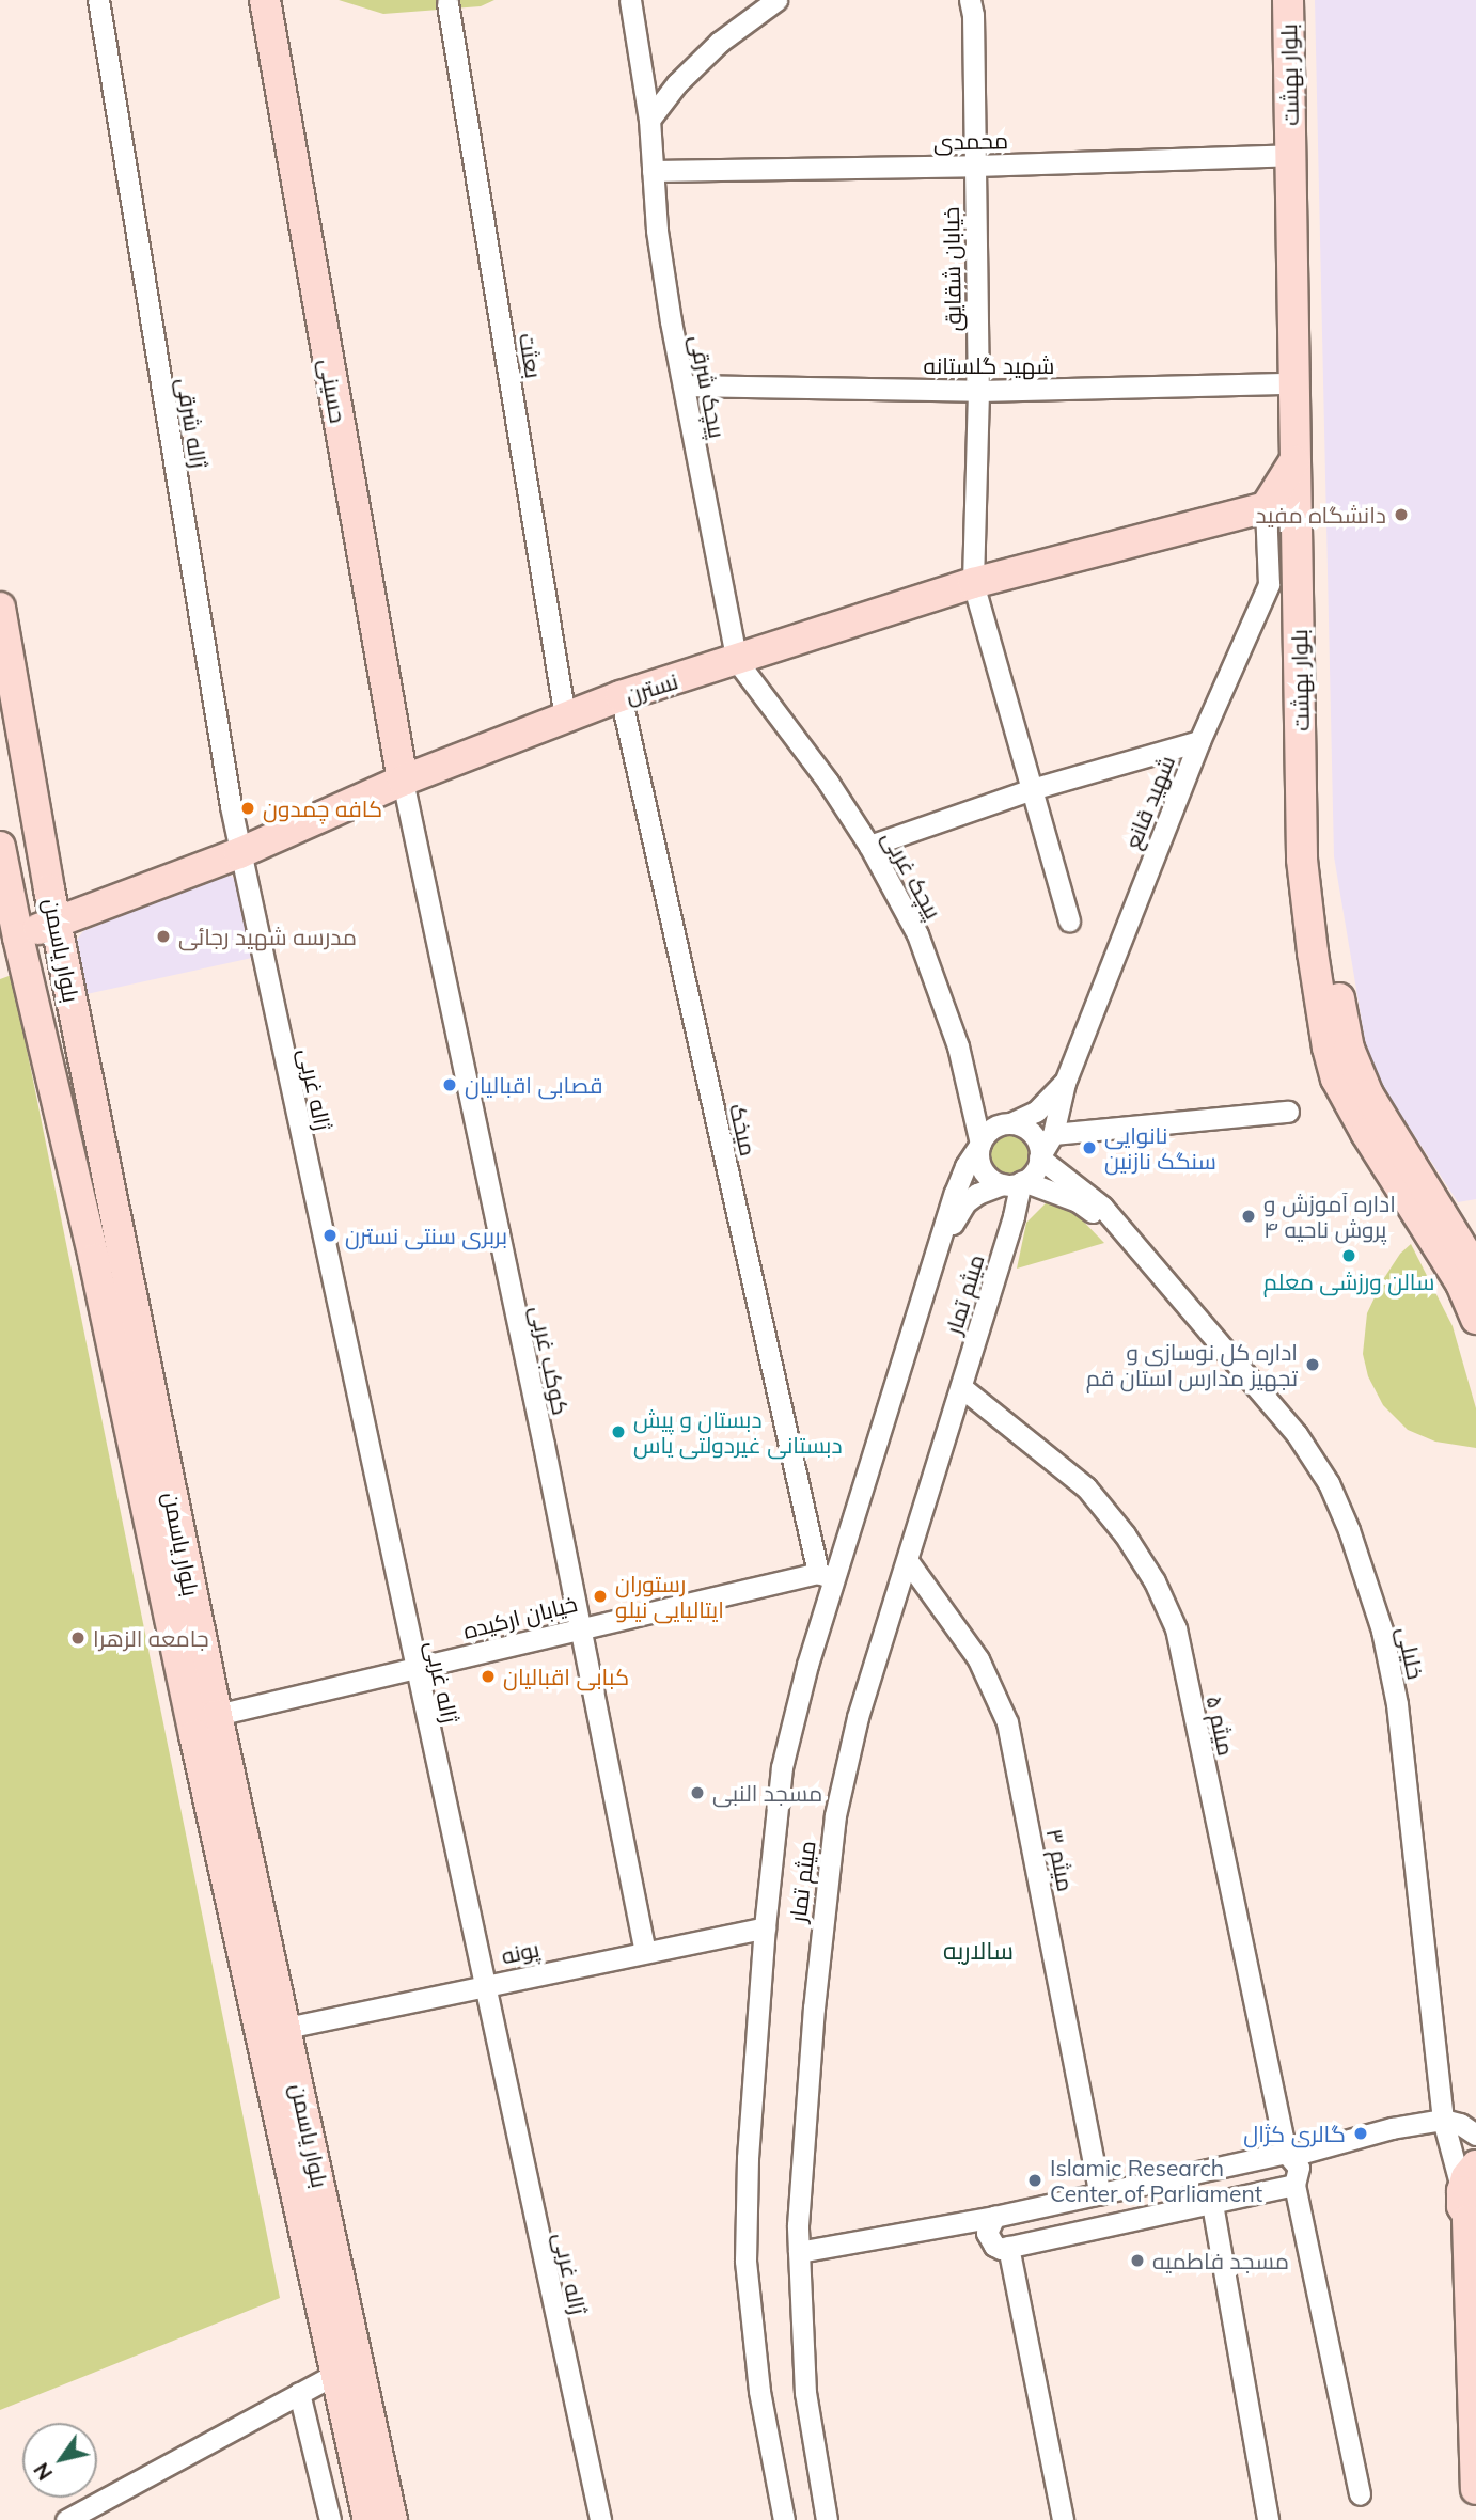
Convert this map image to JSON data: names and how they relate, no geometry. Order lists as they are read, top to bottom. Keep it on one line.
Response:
{"streets":{"street":["بلوار بهشت","محمدی","خیابان شقایق","بعثت","شهید گلستانه","پیچک شرقی","حسینی","ژاله شرقی","نسترن","شهید قانع","پیچک غربی","بلوار یاسمن","ژاله غربی","میخک","میثم تمار","کوکب غربی","خیابان ارکیده","خلیلی","میثم ۵","میثم ۳","پونه"]},"crossings":[["بلوار بهشت","محمدی"],["بلوار بهشت","شهید گلستانه"],["محمدی","خیابان شقایق"],["محمدی","پیچک شرقی"],["خیابان شقایق","شهید گلستانه"],["خیابان شقایق","نسترن"],["بعثت","نسترن"],["شهید گلستانه","پیچک شرقی"],["پیچک شرقی","نسترن"],["پیچک شرقی","پیچک غربی"],["حسینی","نسترن"],["حسینی","کوکب غربی"],["ژاله شرقی","نسترن"],["ژاله شرقی","ژاله غربی"],["نسترن","پیچک غربی"],["نسترن","بلوار یاسمن"],["نسترن","ژاله غربی"],["نسترن","میخک"],["نسترن","کوکب غربی"],["پیچک غربی","میثم تمار"],["بلوار یاسمن","خیابان ارکیده"],["بلوار یاسمن","پونه"],["ژاله غربی","خیابان ارکیده"],["ژاله غربی","پونه"],["میخک","میثم تمار"],["میخک","خیابان ارکیده"],["میثم تمار","خیابان ارکیده"],["میثم تمار","میثم ۵"],["میثم تمار","میثم ۳"],["میثم تمار","پونه"],["کوکب غربی","خیابان ارکیده"],["کوکب غربی","پونه"]],"districts":["سالاریه"],"places":["دانشگاه مفید","کافه چمدون","مدرسه شهید رجائی","قصابی اقبالیان","نانوایی سنگک نازنین","اداره آموزش و پروش ناحیه ۴","بربری سنتی نسترن","سالن ورزشی معلم","اداره کل نوسازی و تجهیز مدارس استان قم","دبستان و پیش دبستانی غیردولتی یاس","رستوران ایتالیایی نیلو","جامعه الزهرا","کبابی اقبالیان","مسجد النبی","گالری کژال","Islamic Research Center of Parliament","مسجد فاطمیه"],"north":"bottom left"}
